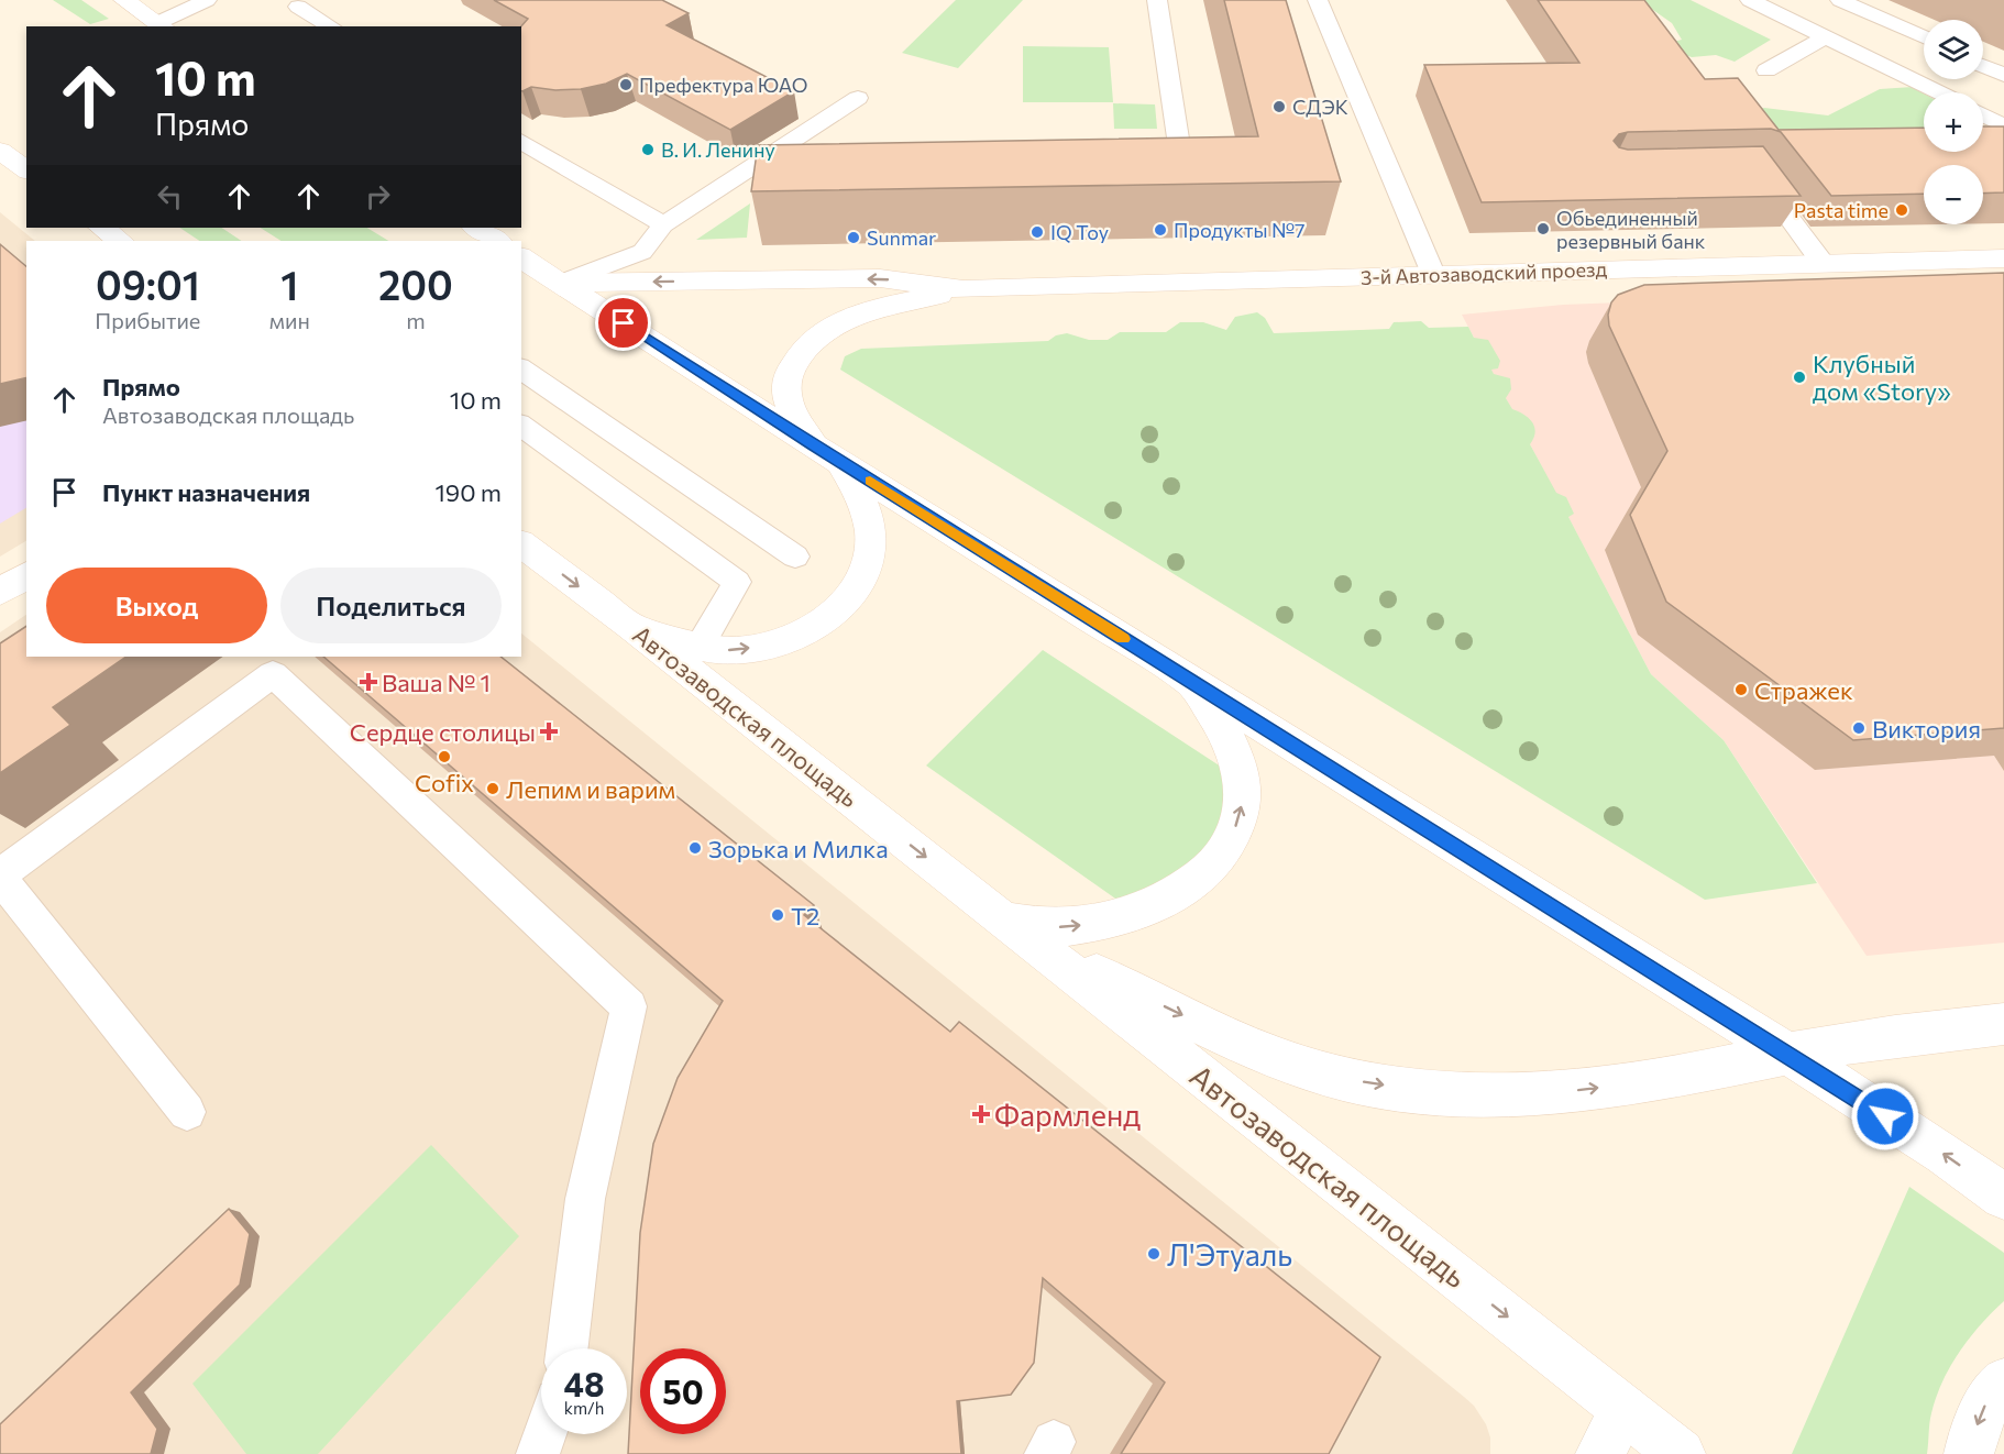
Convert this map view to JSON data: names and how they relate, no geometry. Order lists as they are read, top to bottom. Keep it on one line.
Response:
{"streets":{"main road":["3-й Автозаводский проезд","Автозаводская площадь"]},"crossings":[["3-й Автозаводский проезд","Автозаводская площадь"]],"places":{"other":["Префектура ЮАО","СДЭК","В. И. Ленину","Pasta time","Обьединенный резервный банк","Продукты №7","IQ Toy","Sunmar","Клубный дом «Story»","Стражек","Виктория","Cofix","Лепим и варим","Зорька и Милка","T2","Л'Этуаль"],"health":["Ваша № 1","Сердце столицы","Фармленд"]},"page":{"map_buttons":["+","−"],"turn":["10 m","Прямо"],"eta":["09:01","Прибытие","1","мин","200","m"],"list":[{"name":"Прямо","note":"Автозаводская площадь","value":"10 m"},{"name":"Пункт назначения","value":"190 m"}],"buttons":["Выход","Поделиться"],"speed":"48 km/h","limit":"50"}}
